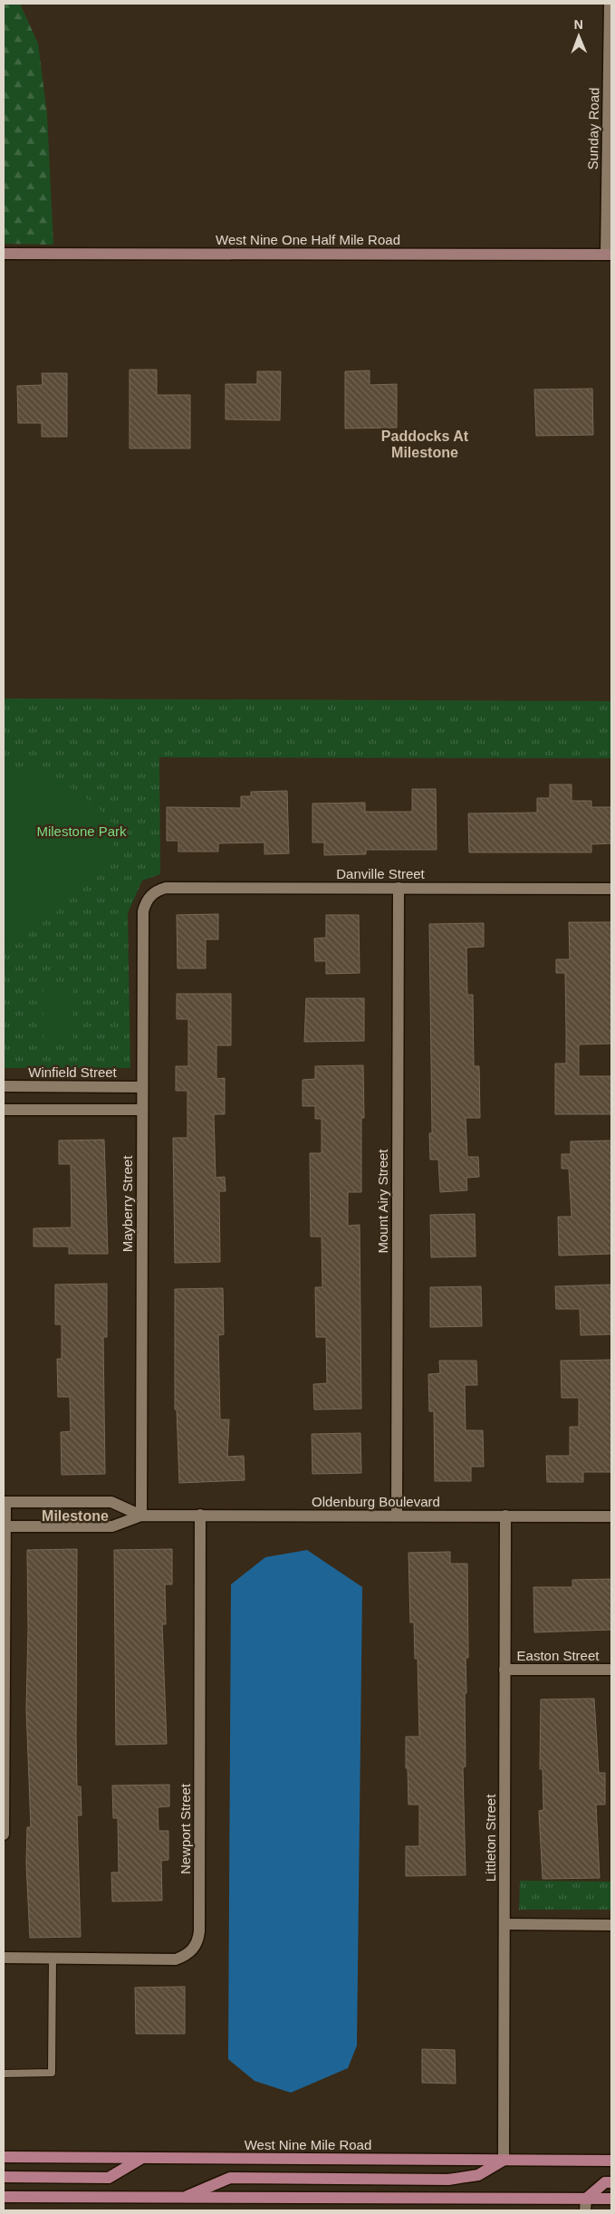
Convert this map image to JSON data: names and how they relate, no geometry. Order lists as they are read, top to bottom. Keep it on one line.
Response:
{"streets":{"main road":["West Nine Mile Road"],"street":["Sunday Road","West Nine One Half Mile Road","Danville Street","Winfield Street","Mount Airy Street","Mayberry Street","Oldenburg Boulevard","Easton Street","Newport Street","Littleton Street"]},"crossings":[["Sunday Road","West Nine One Half Mile Road"],["Danville Street","Mount Airy Street"],["Danville Street","Mayberry Street"],["Winfield Street","Mayberry Street"],["Mount Airy Street","Oldenburg Boulevard"],["Mayberry Street","Oldenburg Boulevard"],["Oldenburg Boulevard","Newport Street"],["Oldenburg Boulevard","Littleton Street"],["Easton Street","Littleton Street"],["Littleton Street","West Nine Mile Road"]],"districts":["Paddocks At Milestone","Milestone"],"parks":["Milestone Park"],"north":"top"}
